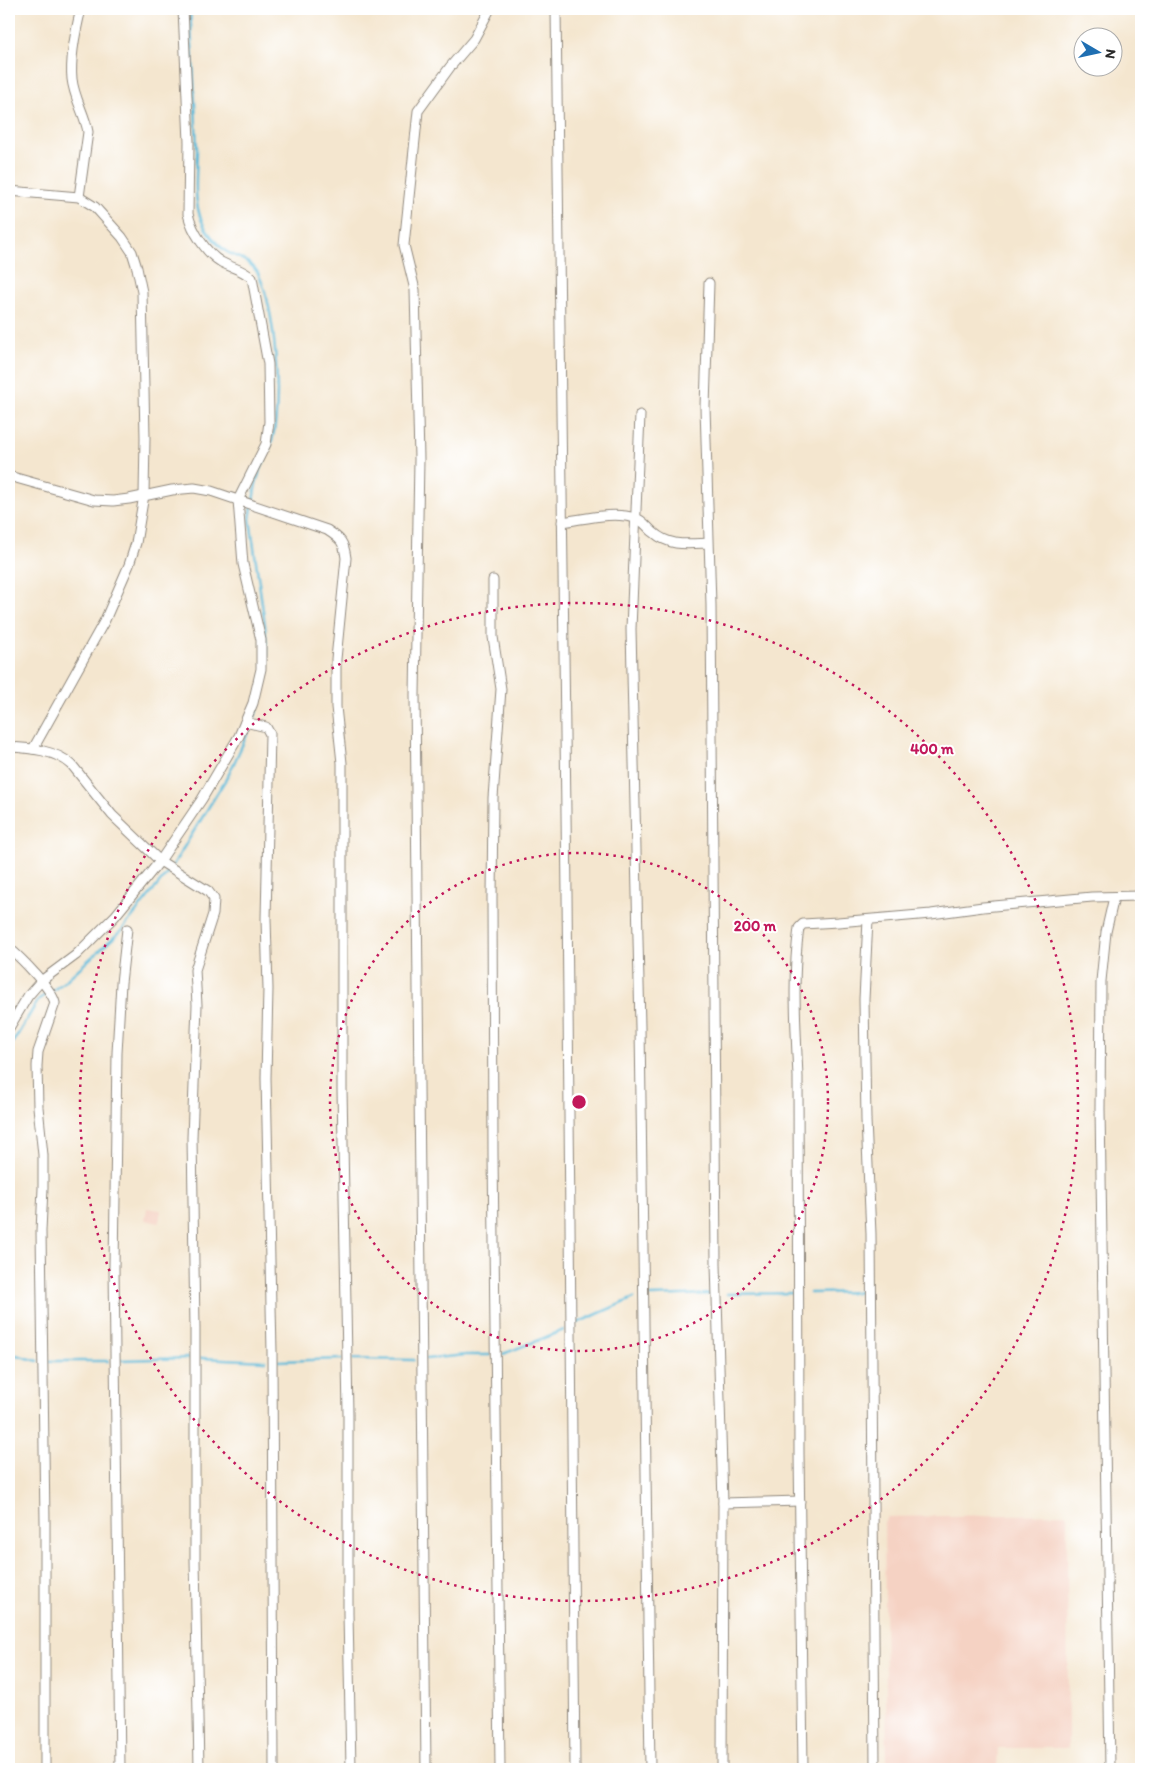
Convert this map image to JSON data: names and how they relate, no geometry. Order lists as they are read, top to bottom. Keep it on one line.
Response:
{"north":"right","rings":["400 m","200 m"]}
